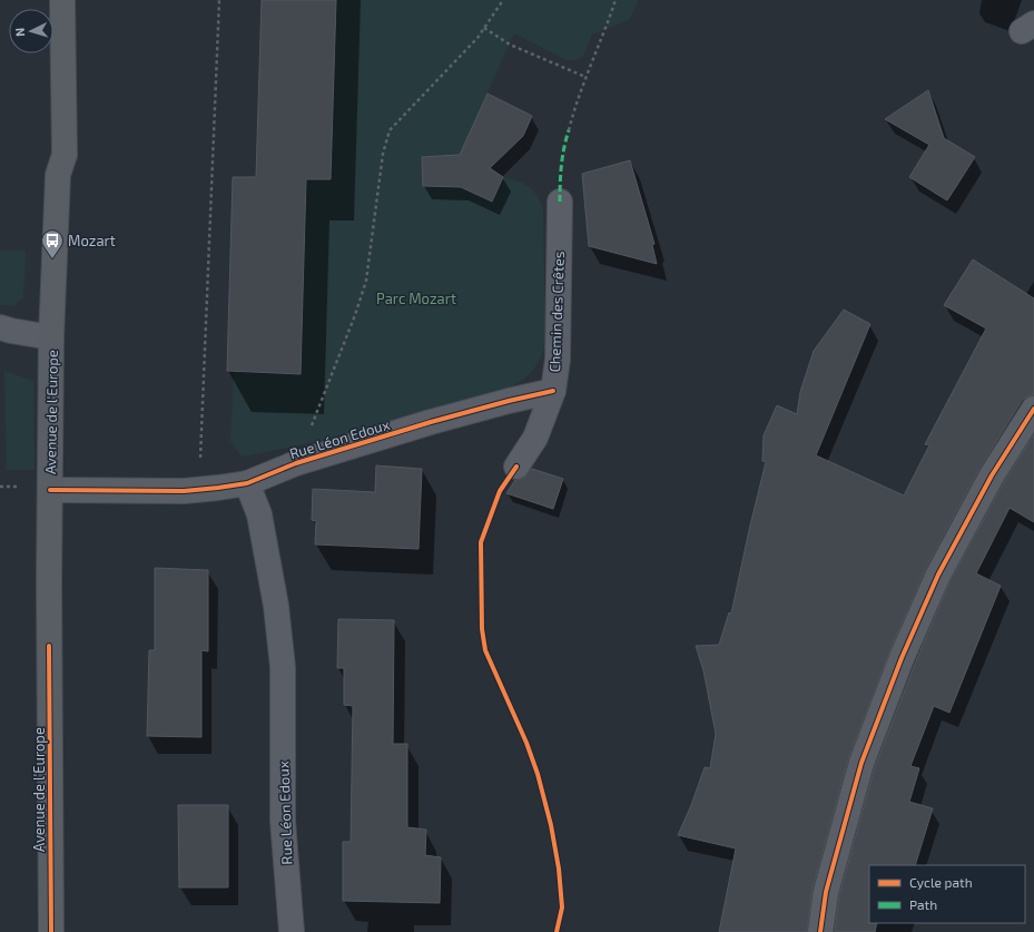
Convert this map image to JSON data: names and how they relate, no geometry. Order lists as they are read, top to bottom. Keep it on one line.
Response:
{"streets":{"main road":["Avenue de l'Europe"],"street":["Chemin des Crêtes","Rue Léon Edoux"]},"crossings":[["Chemin des Crêtes","Rue Léon Edoux"],["Avenue de l'Europe","Rue Léon Edoux"]],"parks":["Parc Mozart"],"places":{"bus stop":["Mozart"]},"legend":["Cycle path","Path"],"north":"left"}
